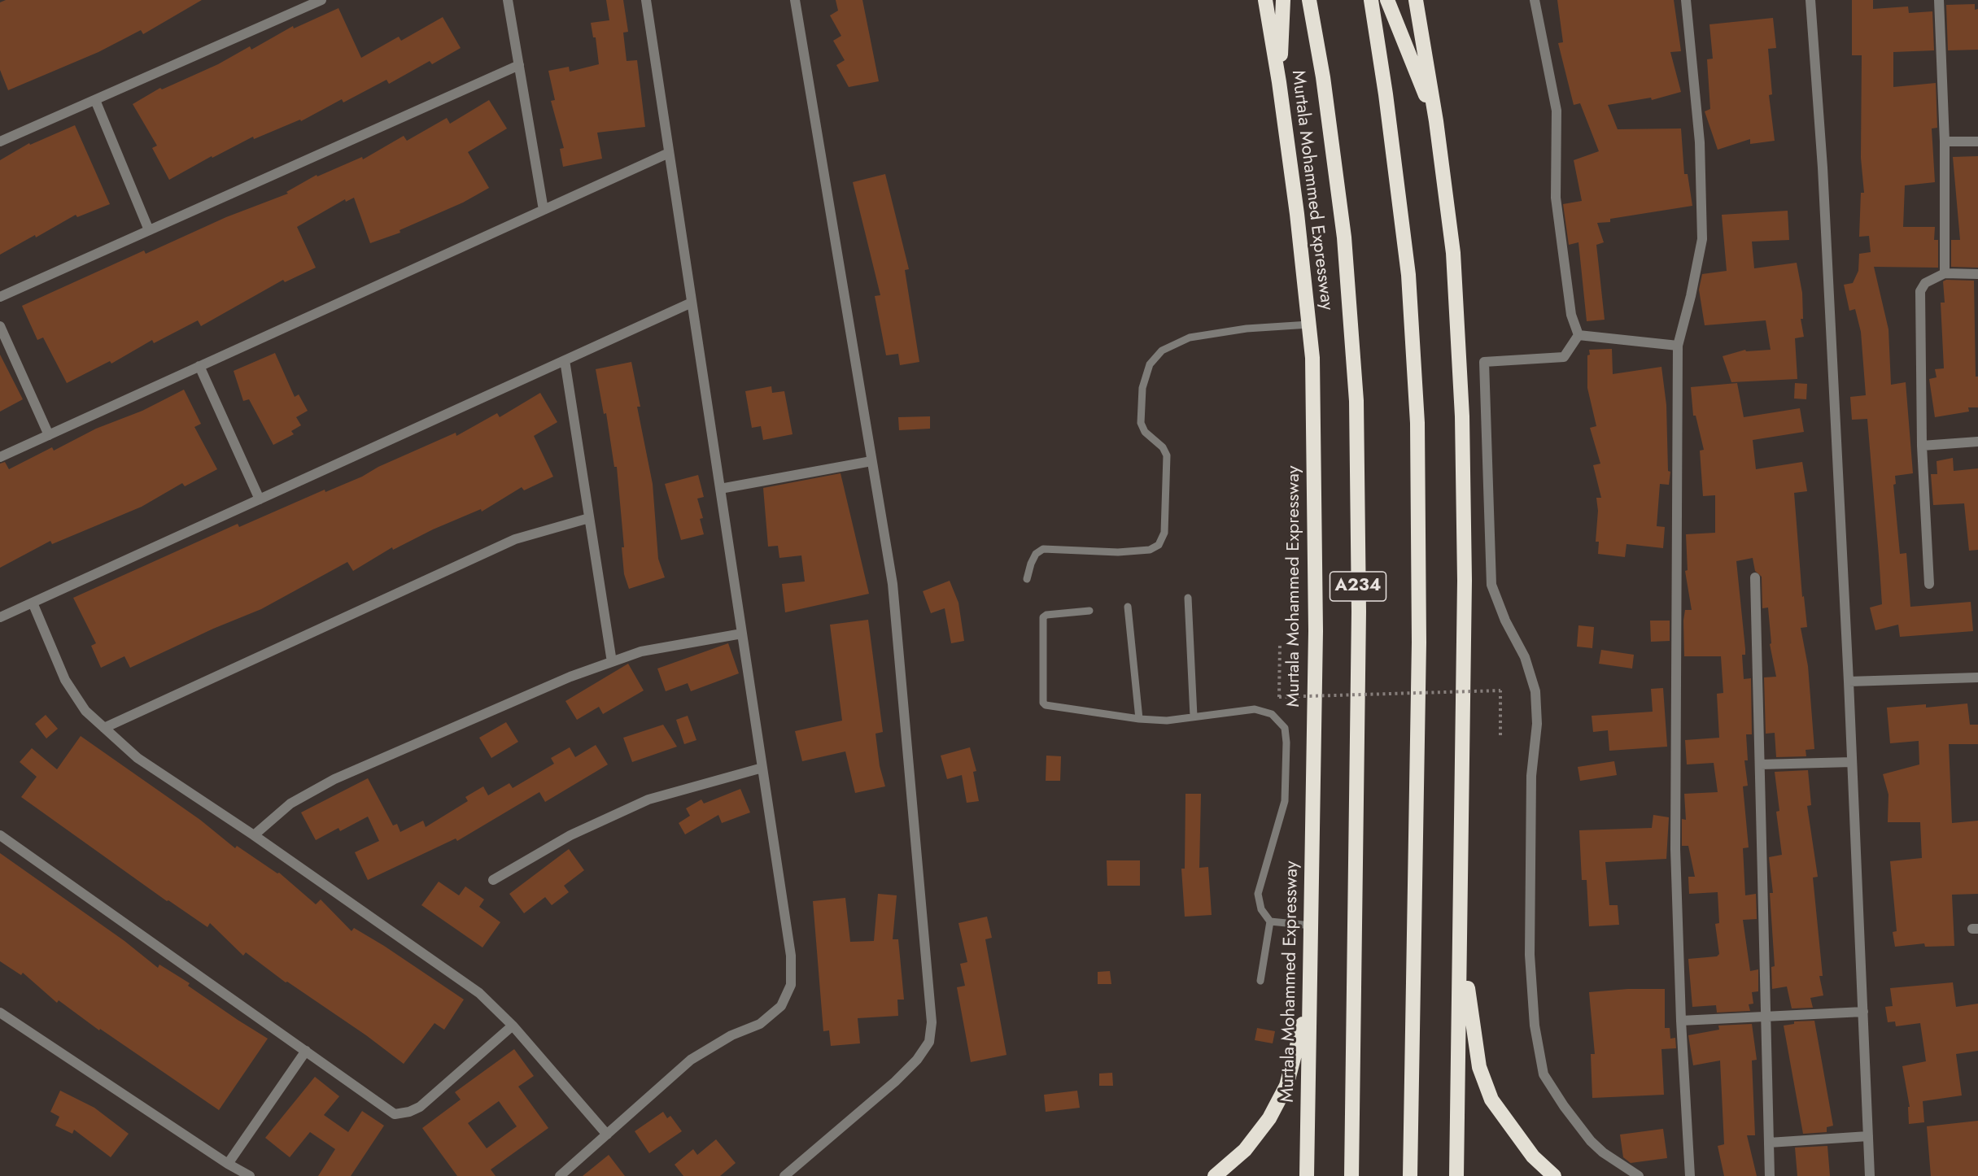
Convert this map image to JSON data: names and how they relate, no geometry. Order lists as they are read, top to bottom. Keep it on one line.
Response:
{"streets":{"highway":["Murtala Mohammed Expressway","A234"]}}
